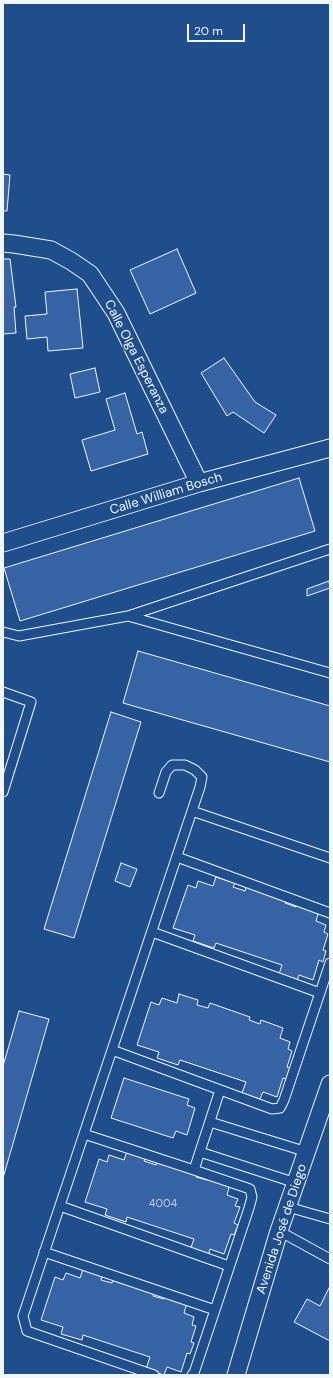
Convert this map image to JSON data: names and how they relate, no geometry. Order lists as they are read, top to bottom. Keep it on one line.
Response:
{"streets":{"street":["Calle Olga Esperanza","Calle William Bosch","Avenida José de Diego"]},"crossings":[["Calle Olga Esperanza","Calle William Bosch"]],"house_numbers":["4004"],"scale_bar":"20 m"}
